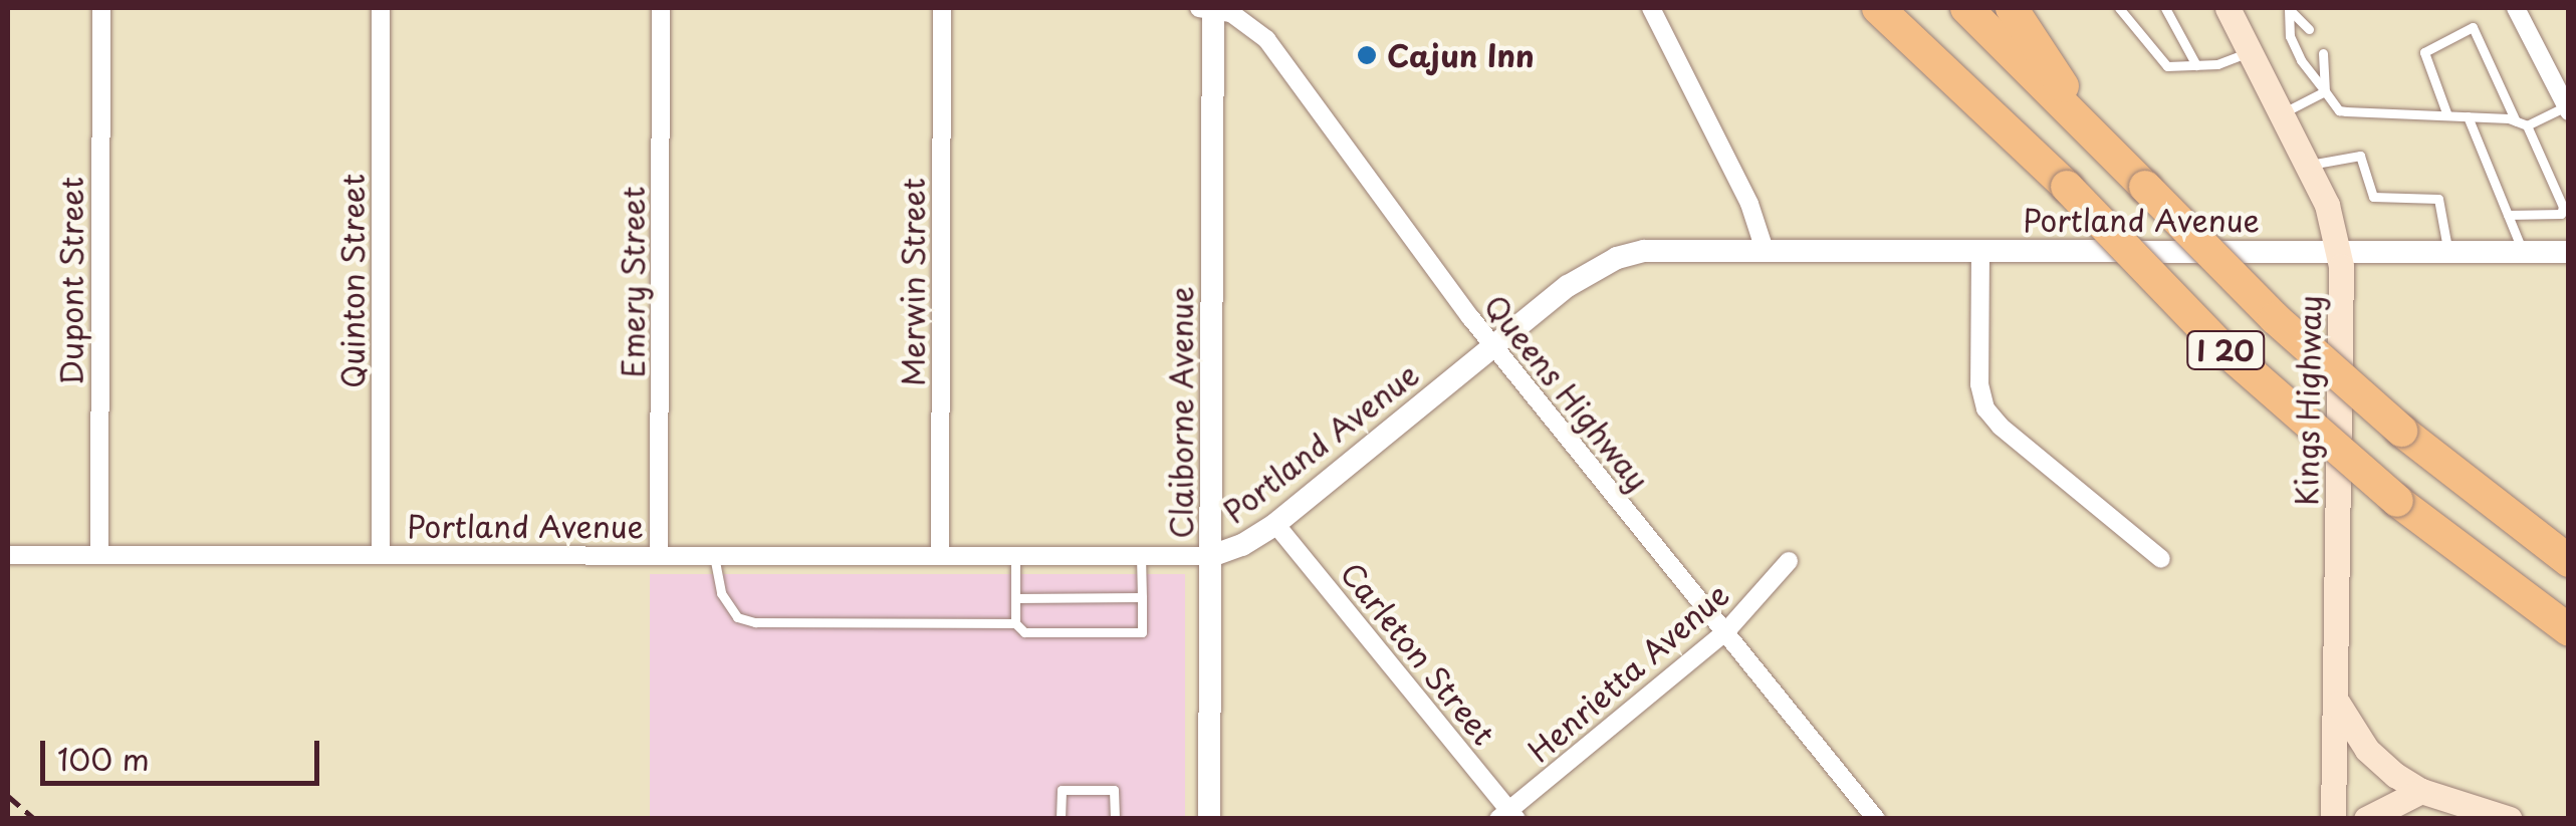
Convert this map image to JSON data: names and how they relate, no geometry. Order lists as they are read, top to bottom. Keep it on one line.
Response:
{"streets":{"highway":["I 20"],"main road":["Kings Highway"],"street":["Portland Avenue","Dupont Street","Quinton Street","Emery Street","Merwin Street","Queens Highway","Claiborne Avenue","Carleton Street","Henrietta Avenue"]},"crossings":[["Portland Avenue","Dupont Street"],["Portland Avenue","Quinton Street"],["Portland Avenue","Emery Street"],["Portland Avenue","Merwin Street"],["Portland Avenue","Queens Highway"],["Portland Avenue","Kings Highway"],["Portland Avenue","Claiborne Avenue"],["Portland Avenue","Carleton Street"],["Queens Highway","Claiborne Avenue"],["Queens Highway","Henrietta Avenue"],["Carleton Street","Henrietta Avenue"]],"places":["Cajun Inn"],"scale_bar":"100 m"}
